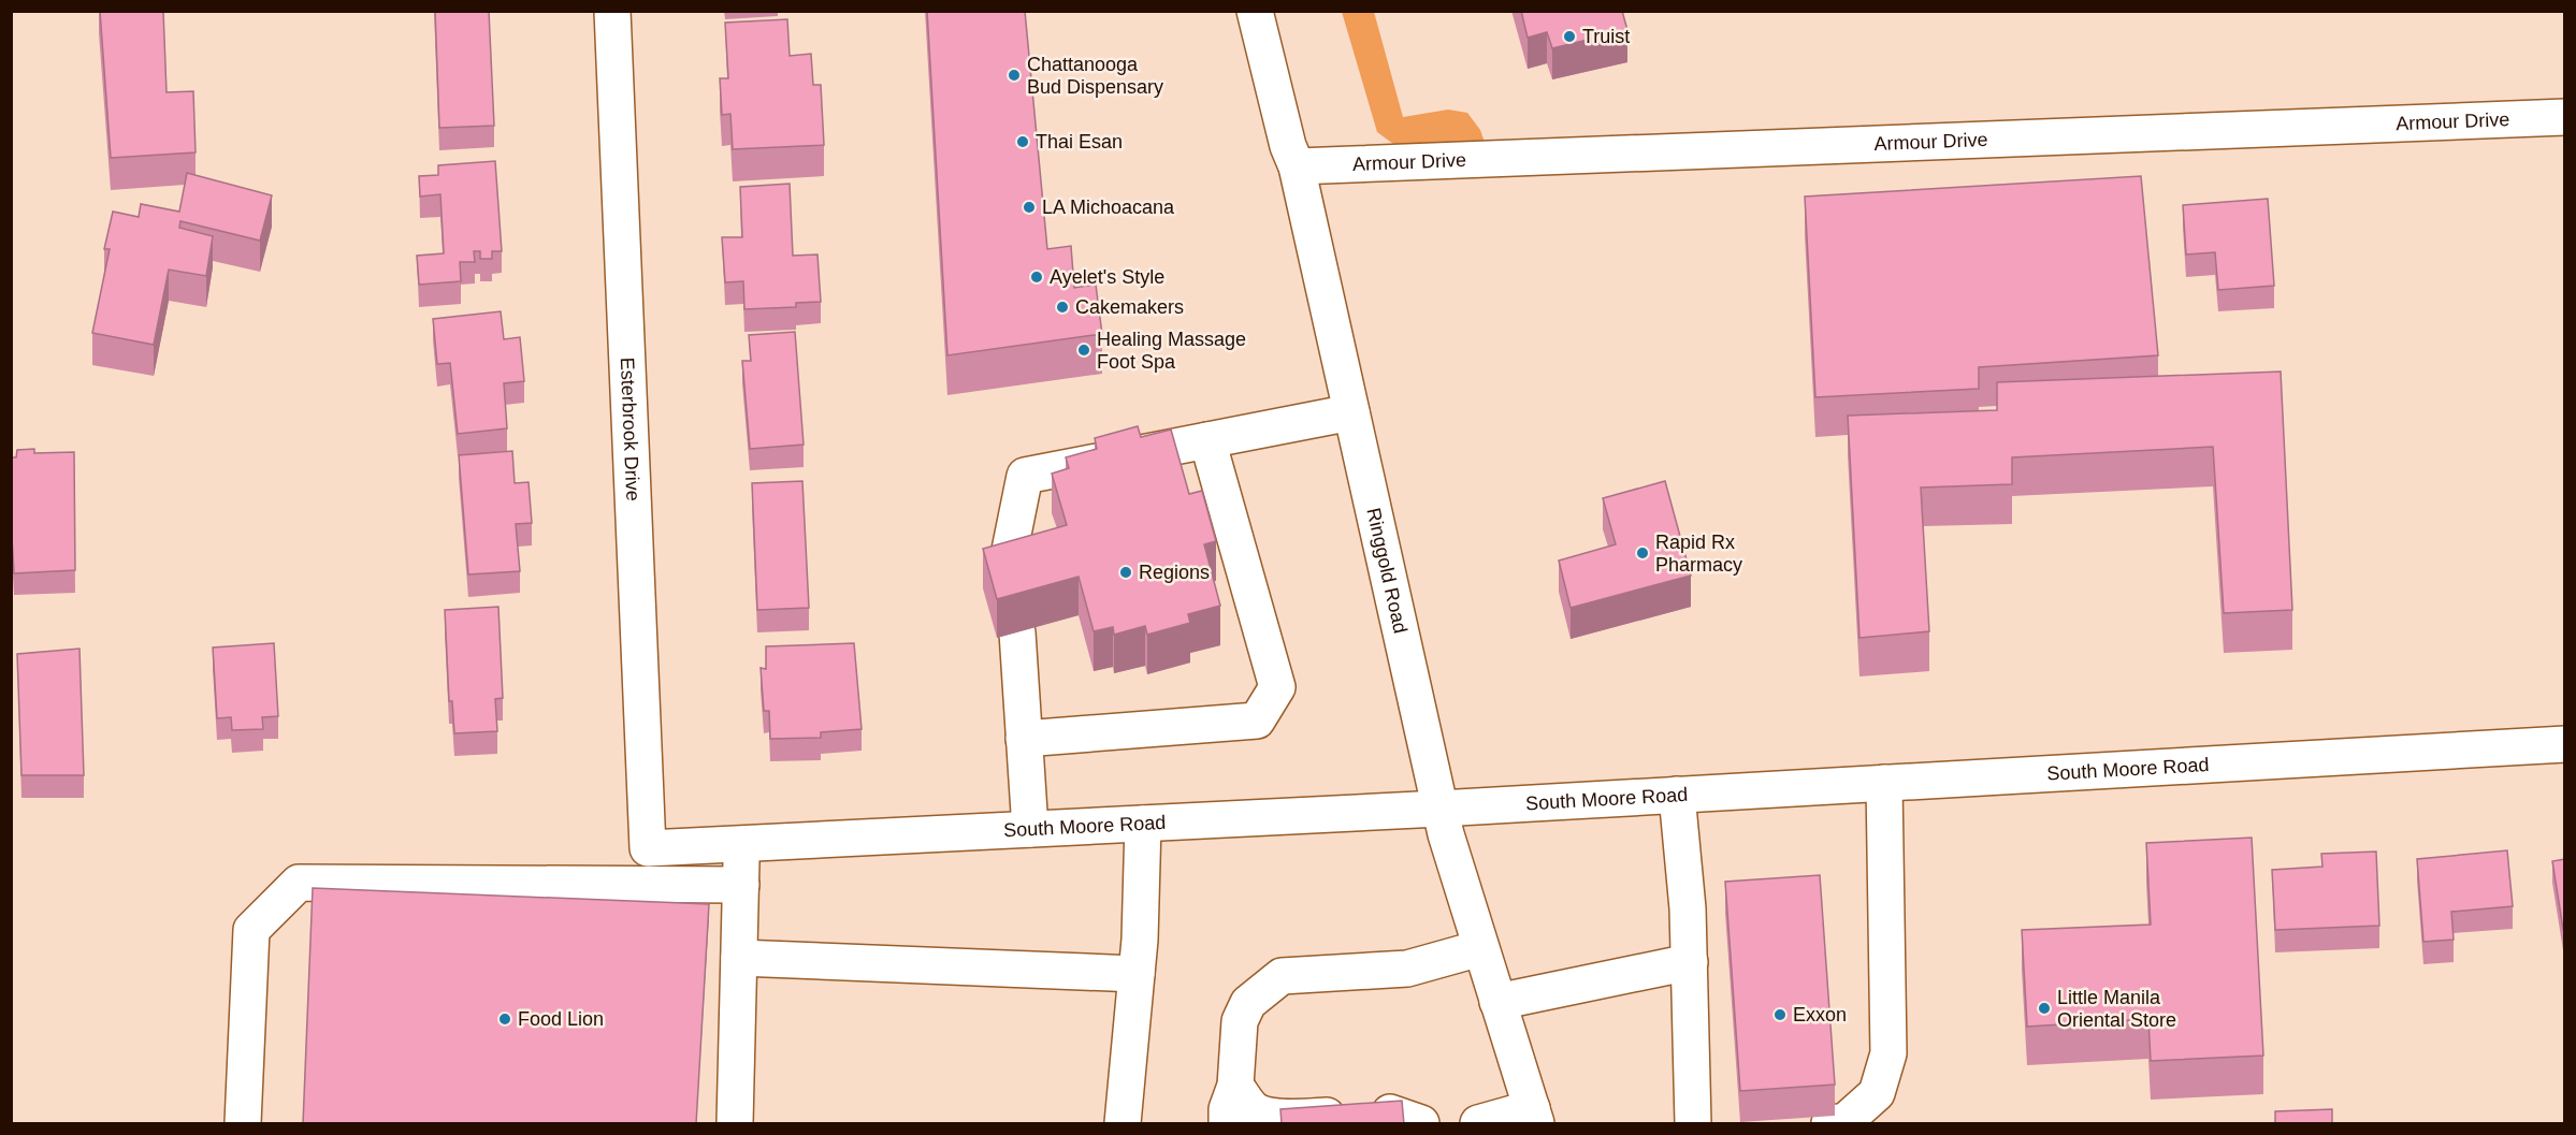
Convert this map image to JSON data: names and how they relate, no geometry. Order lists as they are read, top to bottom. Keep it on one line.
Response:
{"streets":{"street":["Armour Drive","Esterbrook Drive","Ringgold Road","South Moore Road"]},"crossings":[["Armour Drive","Ringgold Road"],["Esterbrook Drive","South Moore Road"],["Ringgold Road","South Moore Road"]],"places":["Truist","Chattanooga Bud Dispensary","Thai Esan","LA Michoacana","Ayelet's Style","Cakemakers","Healing Massage Foot Spa","Rapid Rx Pharmacy","Regions","Little Manila Oriental Store","Exxon","Food Lion"]}
